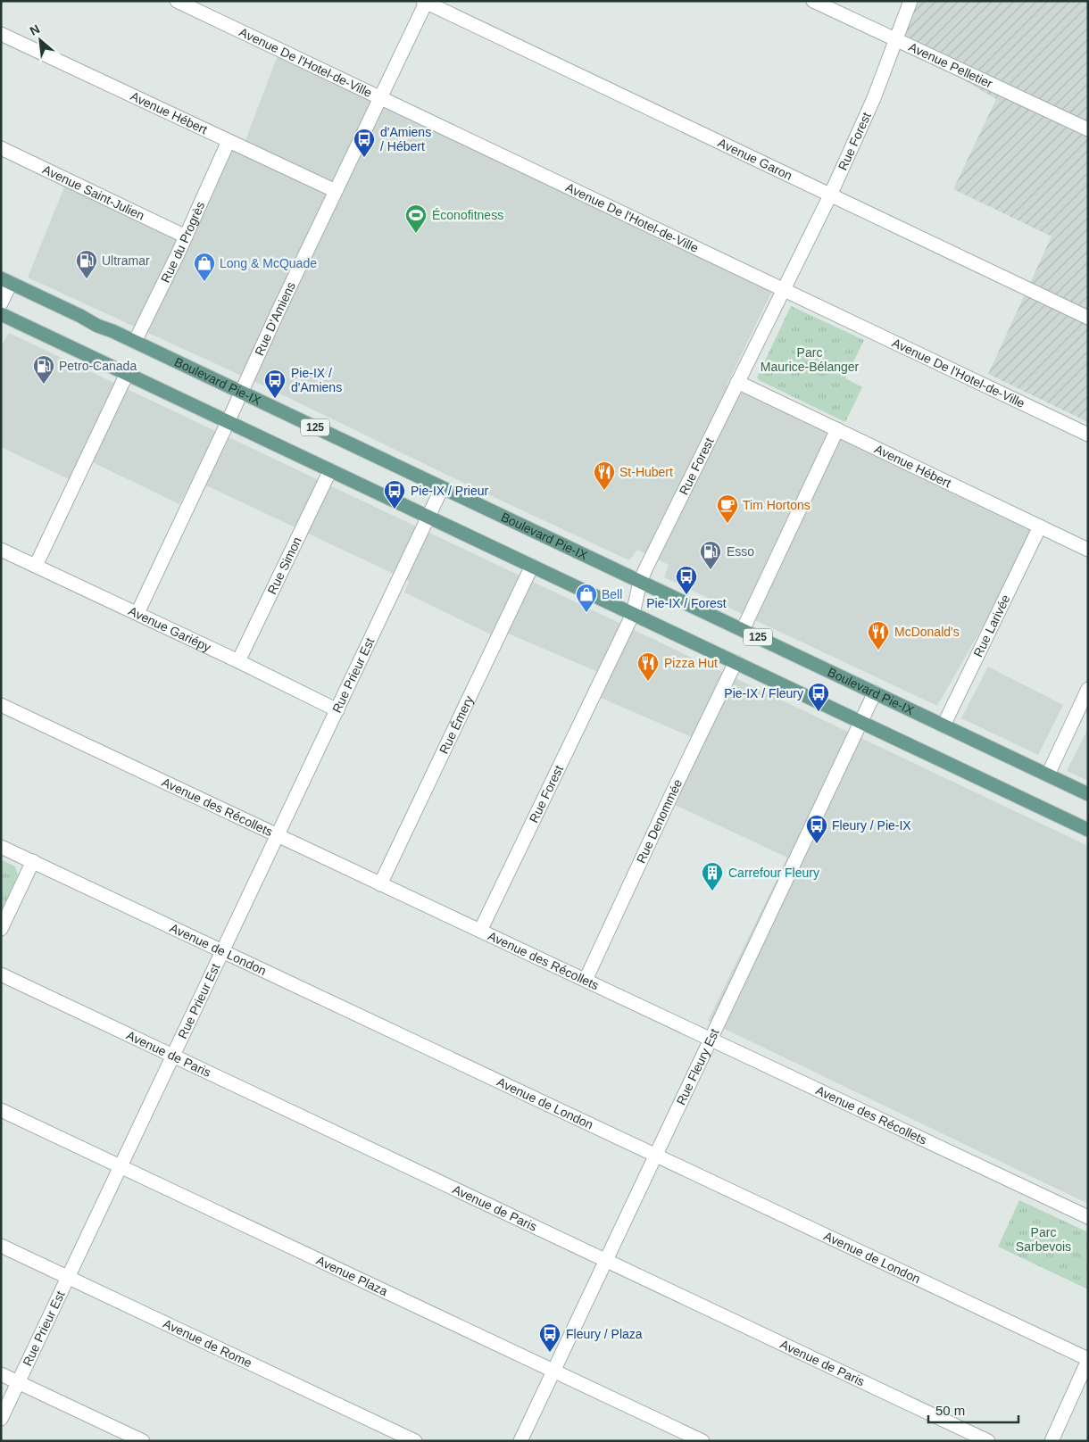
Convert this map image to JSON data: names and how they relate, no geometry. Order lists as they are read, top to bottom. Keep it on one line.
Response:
{"streets":{"main road":["Boulevard Pie-IX","125"],"street":["Avenue De l'Hotel-de-Ville","Avenue Pelletier","Avenue Hébert","Rue Forest","Avenue Garon","Avenue Saint-Julien","Rue du Progrès","Rue D'Amiens","Rue Simon","Rue Larivée","Avenue Gariépy","Rue Prieur Est","Rue Émery","Avenue des Récollets","Rue Denommée","Avenue de London","Avenue de Paris","Rue Fleury Est","Avenue Plaza","Avenue de Rome"]},"crossings":[["Avenue De l'Hotel-de-Ville","Rue Forest"],["Avenue De l'Hotel-de-Ville","Rue D'Amiens"],["Avenue Pelletier","Rue Forest"],["Avenue Hébert","Rue Forest"],["Avenue Hébert","Rue du Progrès"],["Avenue Hébert","Rue D'Amiens"],["Avenue Hébert","Rue Larivée"],["Rue Forest","Avenue Garon"],["Rue Forest","Boulevard Pie-IX"],["Rue Forest","125"],["Rue Forest","Avenue des Récollets"],["Avenue Garon","Rue D'Amiens"],["Avenue Saint-Julien","Rue du Progrès"],["Rue du Progrès","Boulevard Pie-IX"],["Rue D'Amiens","Boulevard Pie-IX"],["Rue D'Amiens","125"],["Rue D'Amiens","Avenue Gariépy"],["Boulevard Pie-IX","Rue Larivée"],["Boulevard Pie-IX","Rue Prieur Est"],["Boulevard Pie-IX","Rue Fleury Est"],["125","Rue Simon"],["125","Rue Prieur Est"],["125","Rue Émery"],["125","Rue Denommée"],["125","Rue Fleury Est"],["Rue Simon","Avenue Gariépy"],["Avenue Gariépy","Rue Prieur Est"],["Rue Prieur Est","Avenue des Récollets"],["Rue Prieur Est","Avenue de London"],["Rue Prieur Est","Avenue de Paris"],["Rue Prieur Est","Avenue Plaza"],["Rue Prieur Est","Avenue de Rome"],["Rue Émery","Avenue des Récollets"],["Avenue des Récollets","Rue Denommée"],["Avenue des Récollets","Rue Fleury Est"],["Avenue de London","Rue Fleury Est"],["Avenue de Paris","Rue Fleury Est"],["Rue Fleury Est","Avenue Plaza"]],"parks":["Parc Maurice-Bélanger","Parc Sarbevois"],"places":{"bus stop":["d'Amiens / Hébert","Pie-IX / d'Amiens","Pie-IX / Prieur","Pie-IX / Forest","Pie-IX / Fleury","Fleury / Pie-IX","Fleury / Plaza"],"sports":["Éconofitness"],"fuel station":["Ultramar","Petro-Canada","Esso"],"shop":["Long & McQuade","Bell"],"restaurant":["St-Hubert","McDonald's","Pizza Hut"],"cafe":["Tim Hortons"],"building":["Carrefour Fleury"]},"scale_bar":"50 m","north":"top left"}
